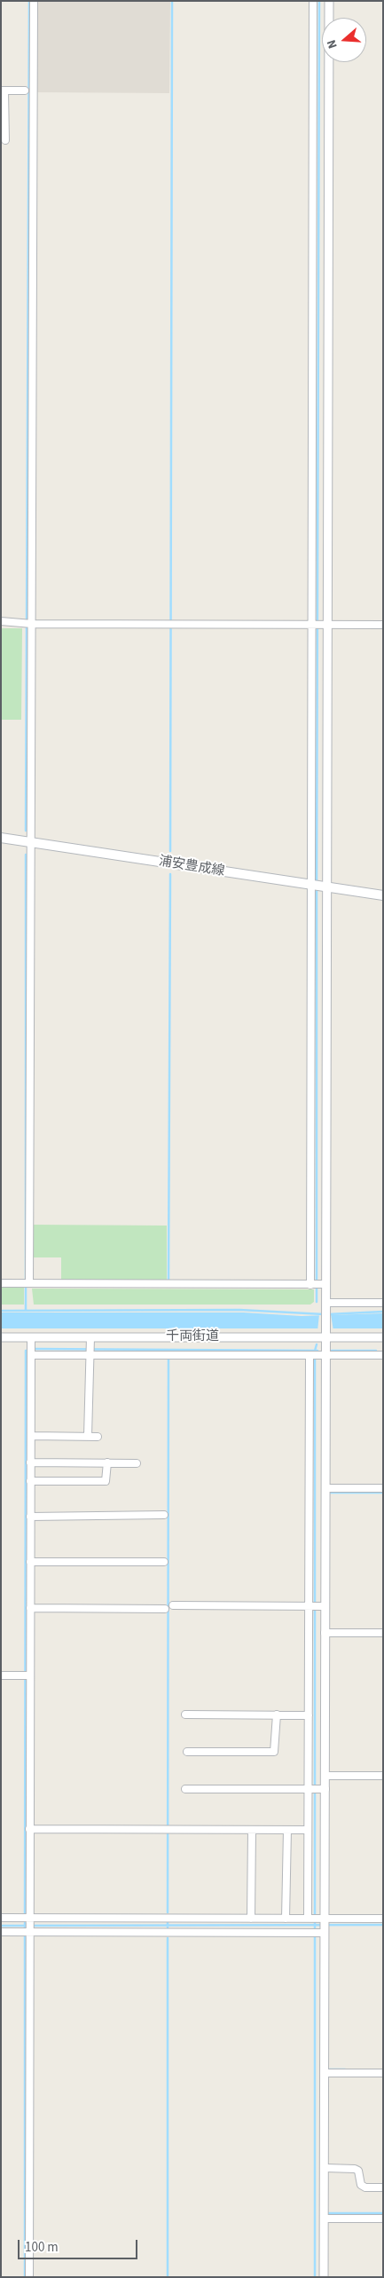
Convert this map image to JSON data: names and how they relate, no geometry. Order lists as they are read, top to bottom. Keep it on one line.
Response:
{"streets":{"main road":["浦安豊成線"],"street":["千両街道"]},"scale_bar":"100 m","north":"left"}
